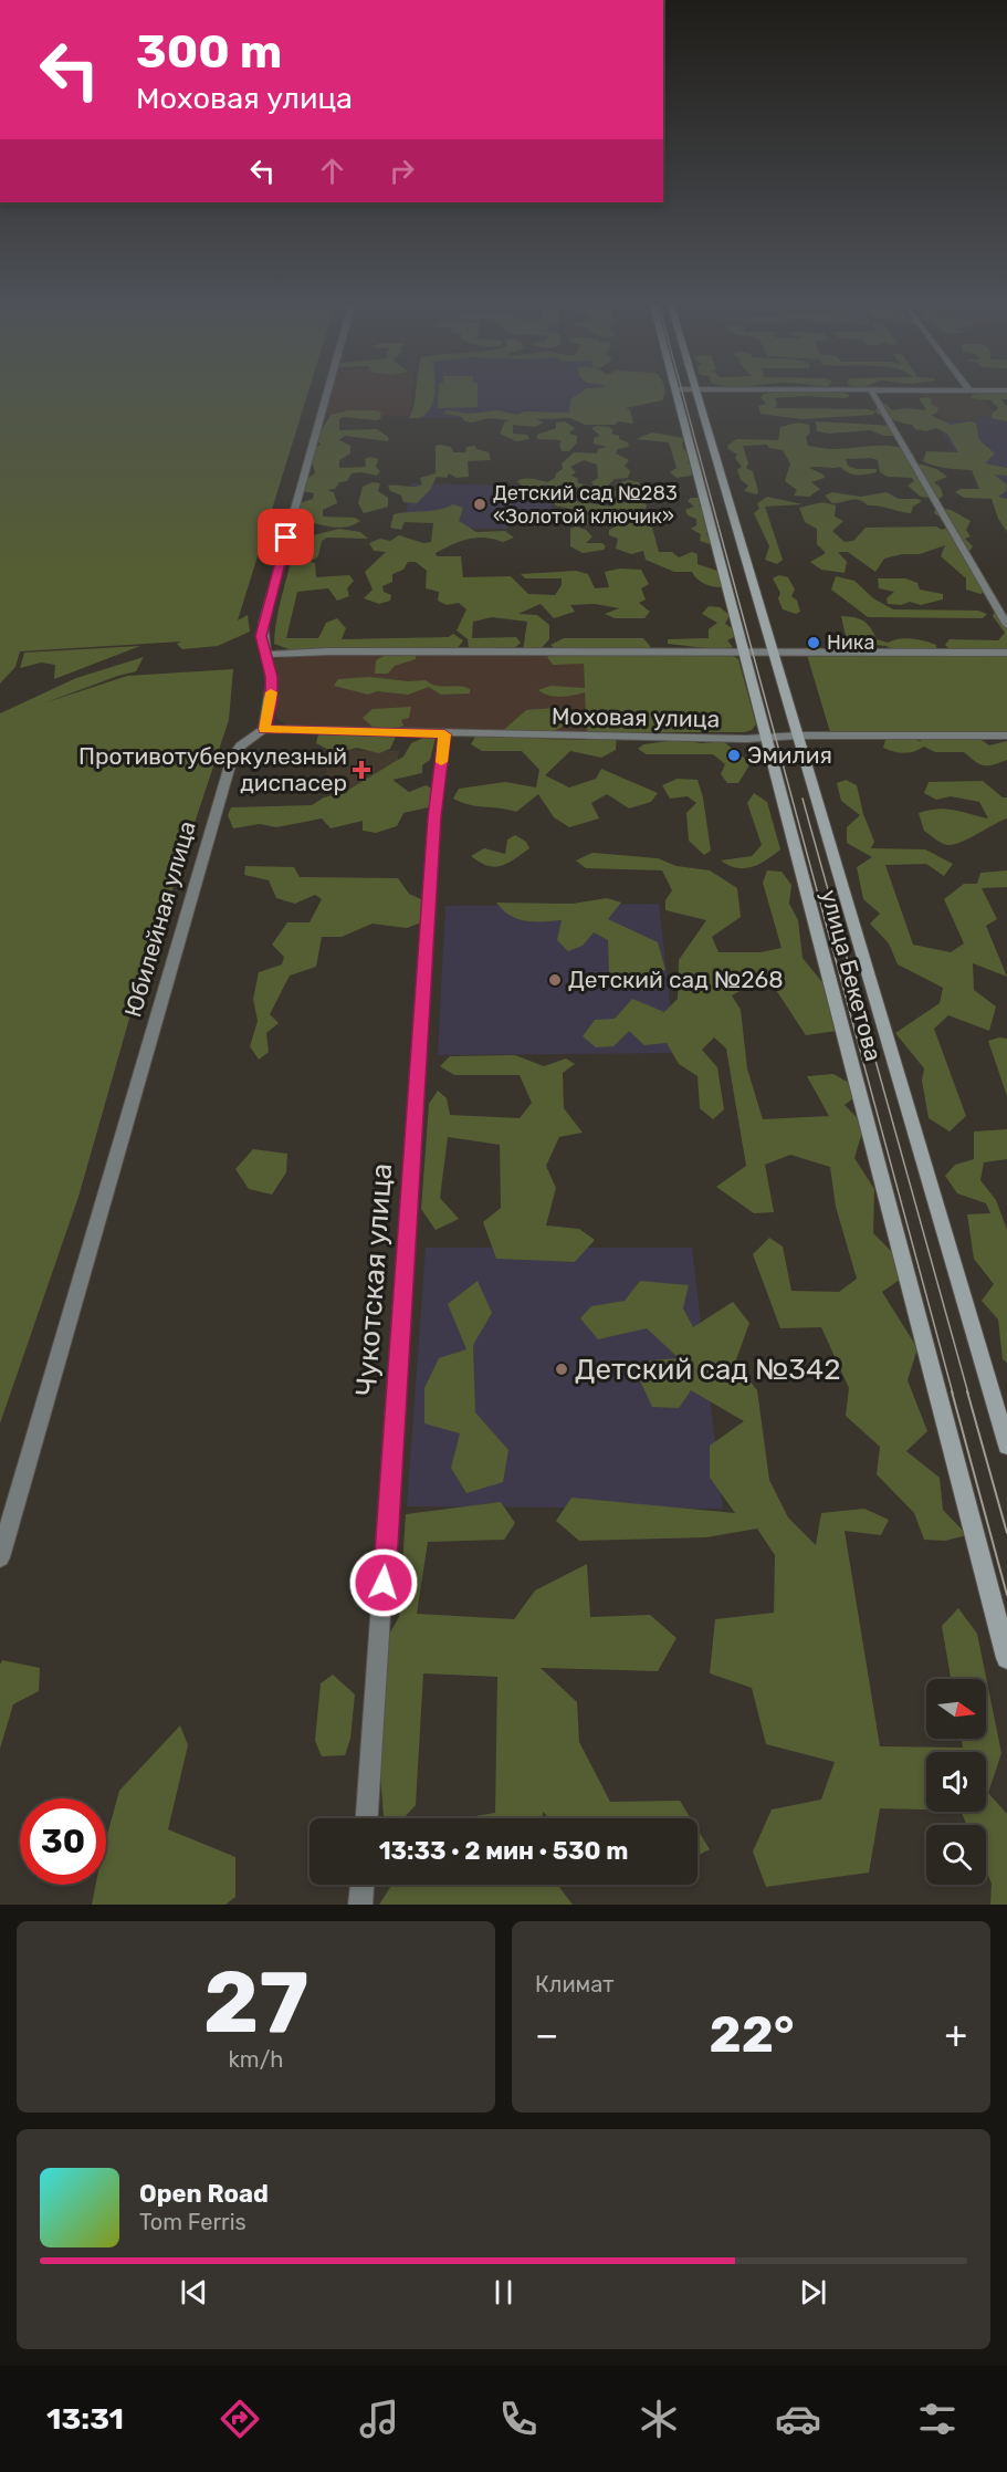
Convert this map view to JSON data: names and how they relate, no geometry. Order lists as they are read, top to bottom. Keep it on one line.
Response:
{"streets":{"main road":["улица Бекетова"],"street":["Моховая улица","Юбилейная улица","Чукотская улица"]},"crossings":[["Моховая улица","Юбилейная улица"],["Моховая улица","улица Бекетова"],["Моховая улица","Чукотская улица"]],"places":{"other":["Детский сад №283 «Золотой ключик»","Ника","Эмилия","Детский сад №268","Детский сад №342"],"health":["Противотуберкулезный диспасер"]},"north":"right","page":{"turn":["300 m","Моховая улица"],"limit":"30","trip":"13:33 · 2 мин · 530 m","tile":[["27","km/h"],"Климат"],"heat":["−","22°","+"],"song":["Open Road","Tom Ferris"],"tabs":"13:31"}}
